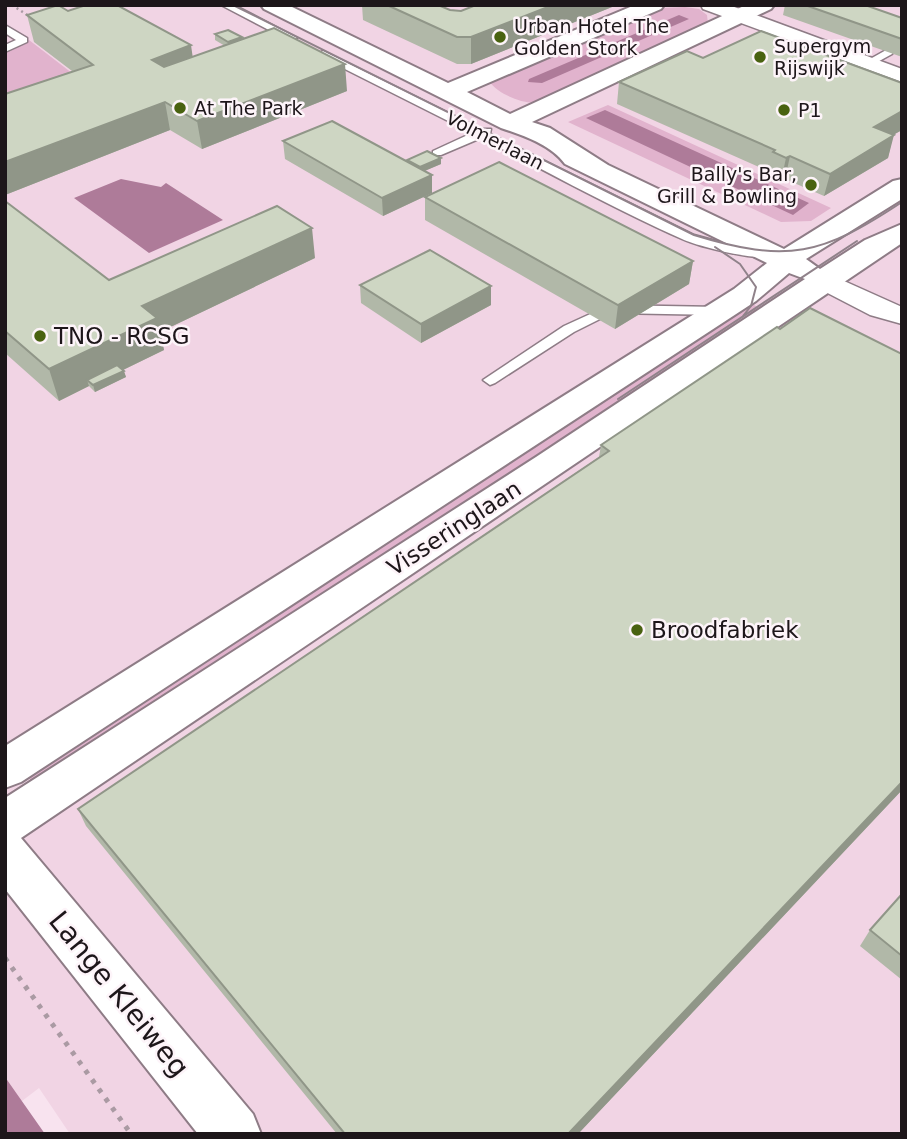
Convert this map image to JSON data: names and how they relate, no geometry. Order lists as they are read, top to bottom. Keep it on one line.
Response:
{"streets":{"street":["Volmerlaan","Visseringlaan","Lange Kleiweg"]},"crossings":[["Volmerlaan","Visseringlaan"]],"places":["Urban Hotel The Golden Stork","Supergym Rijswijk","At The Park","P1","Bally's Bar, Grill & Bowling","TNO - RCSG","Broodfabriek"]}
